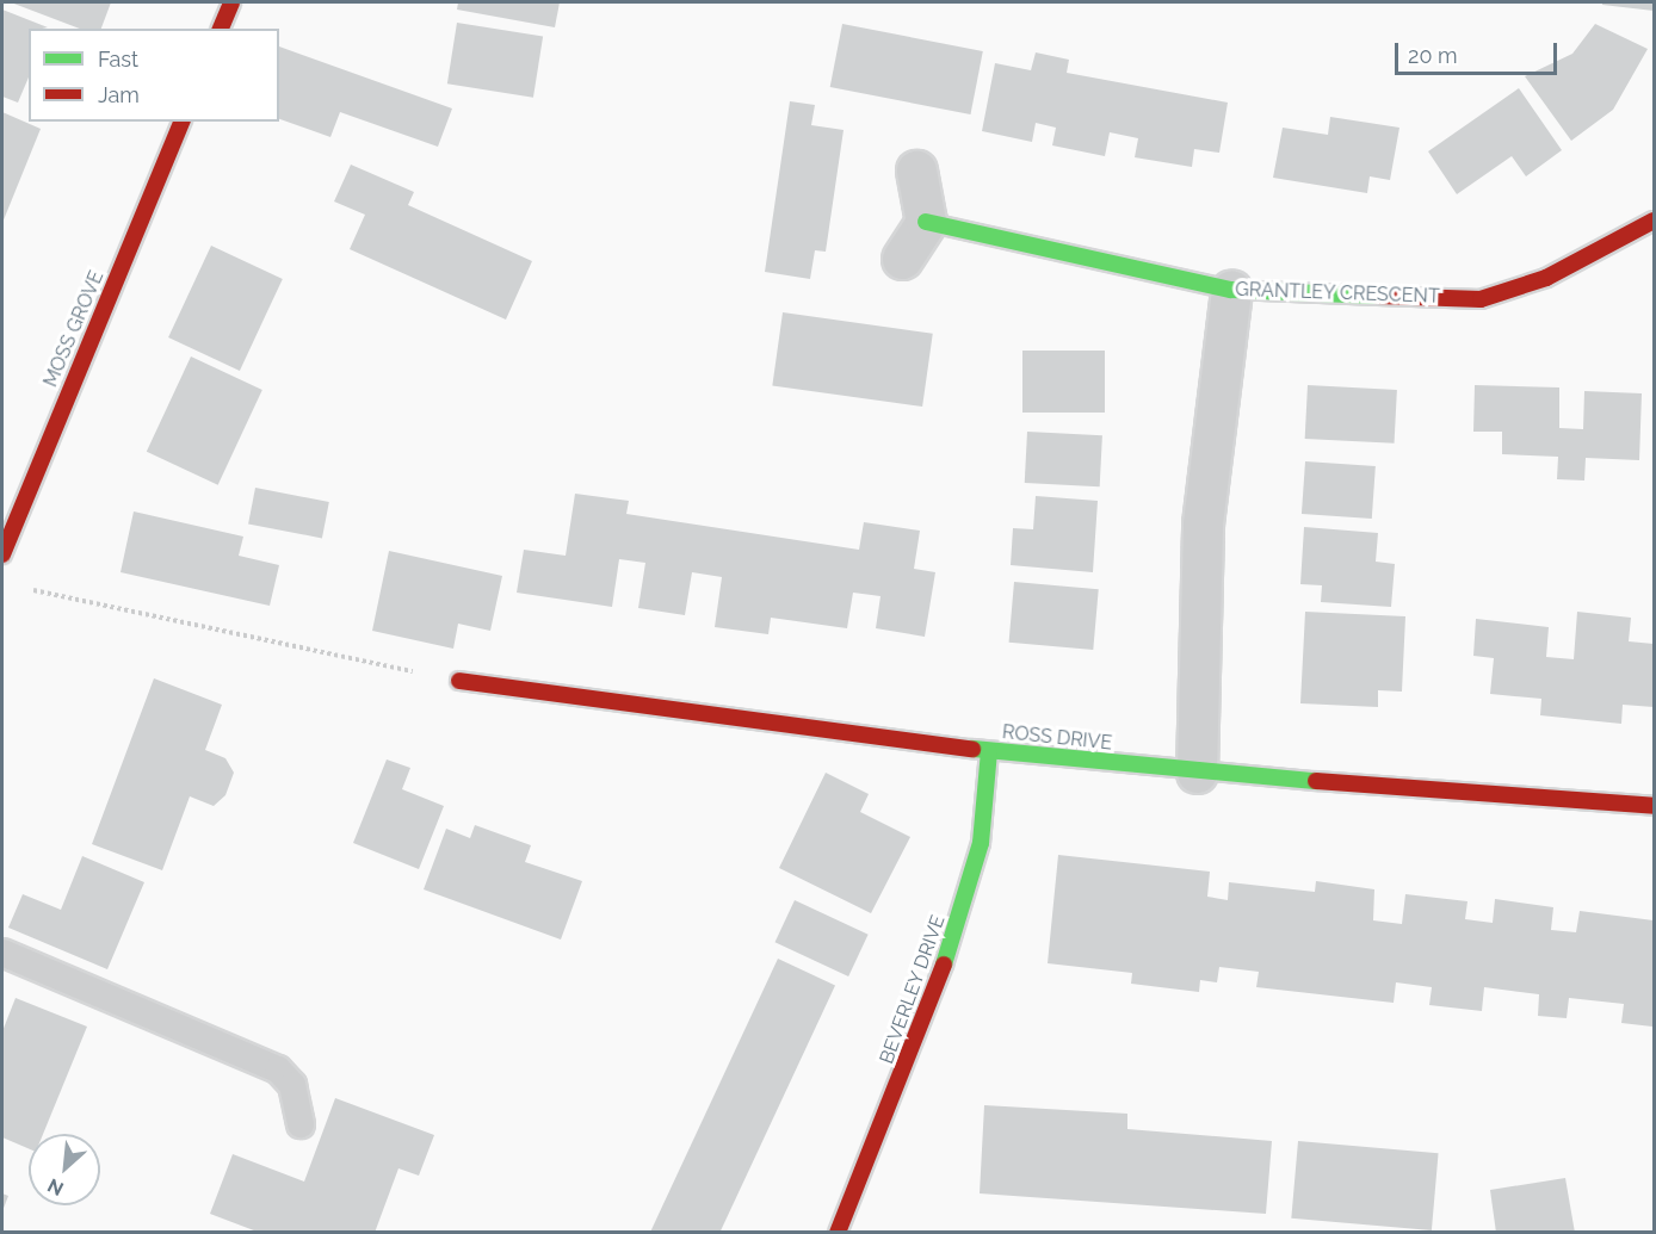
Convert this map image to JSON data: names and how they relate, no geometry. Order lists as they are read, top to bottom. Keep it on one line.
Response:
{"streets":{"main road":["GRANTLEY CRESCENT","MOSS GROVE","ROSS DRIVE","BEVERLEY DRIVE"]},"crossings":[["ROSS DRIVE","BEVERLEY DRIVE"]],"legend":["Fast","Jam"],"scale_bar":"20 m","north":"bottom left"}
